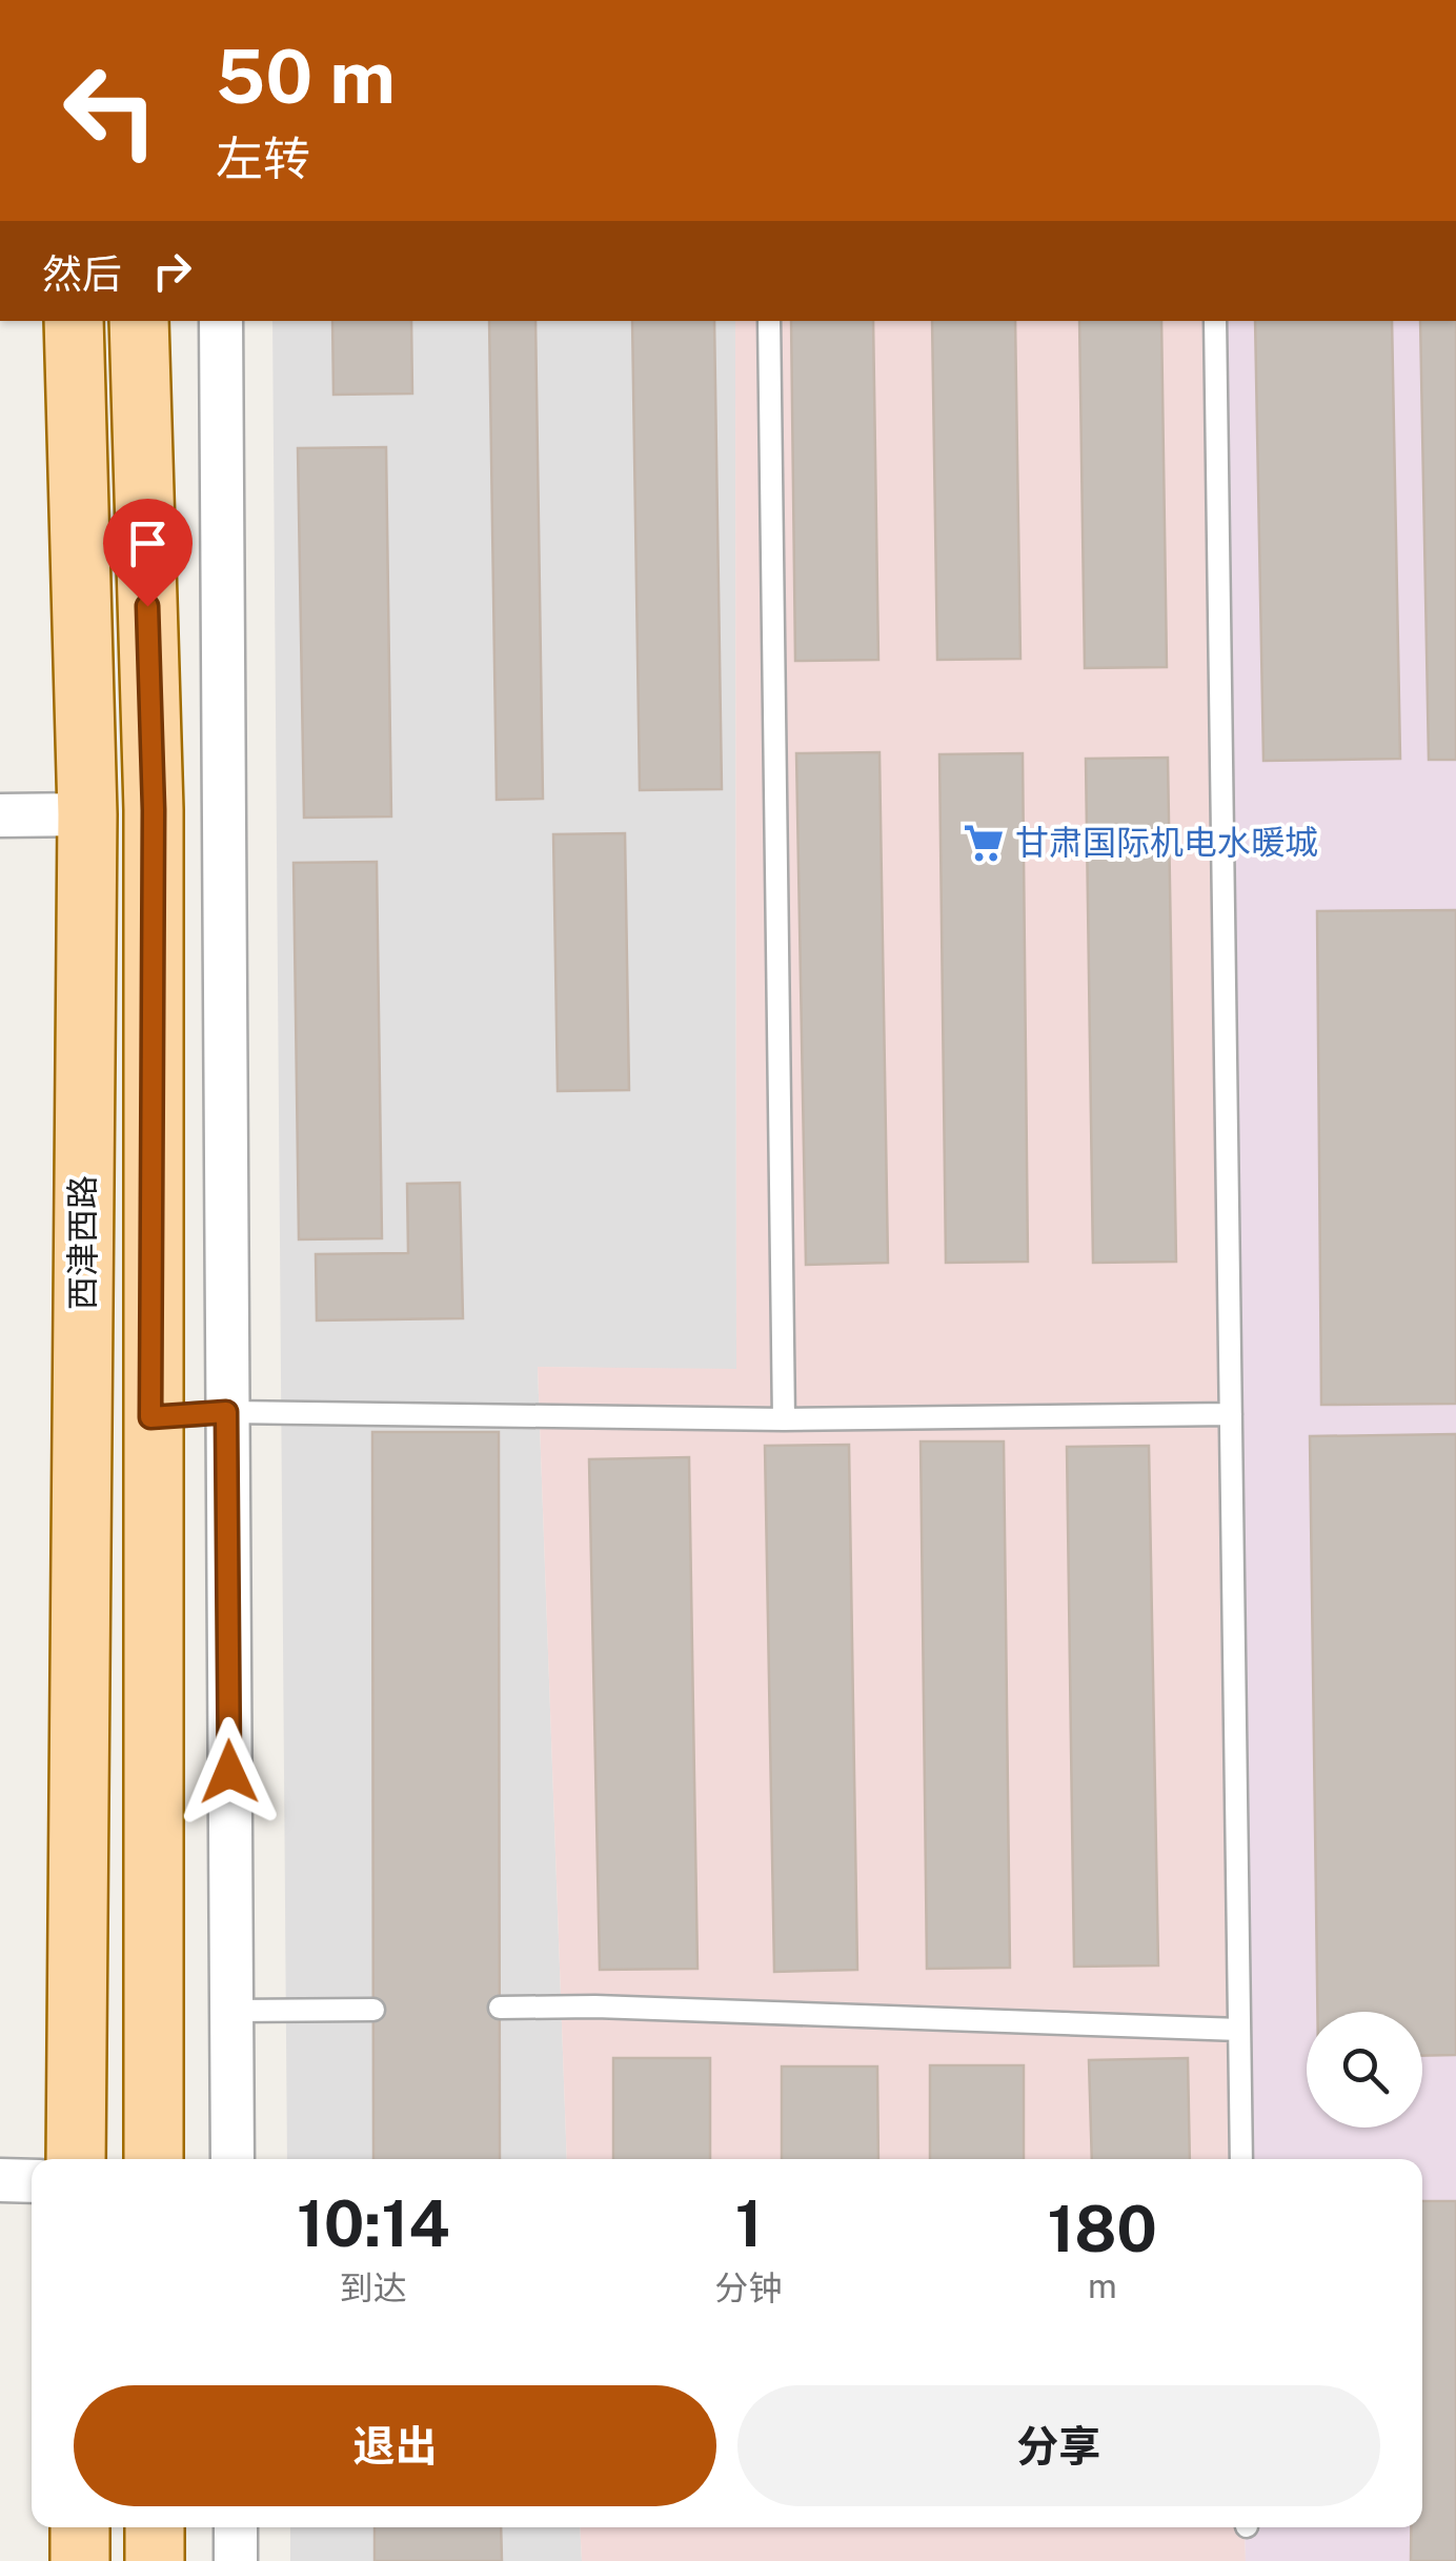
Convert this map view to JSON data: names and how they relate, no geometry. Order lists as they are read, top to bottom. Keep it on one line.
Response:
{"streets":{"main road":["西津西路"]},"places":{"supermarket":["甘肃国际机电水暖城"]},"page":{"turn":["50 m","左转"],"then":"然后","eta":["10:14","到达","1","分钟","180","m"],"buttons":["退出","分享"]}}
